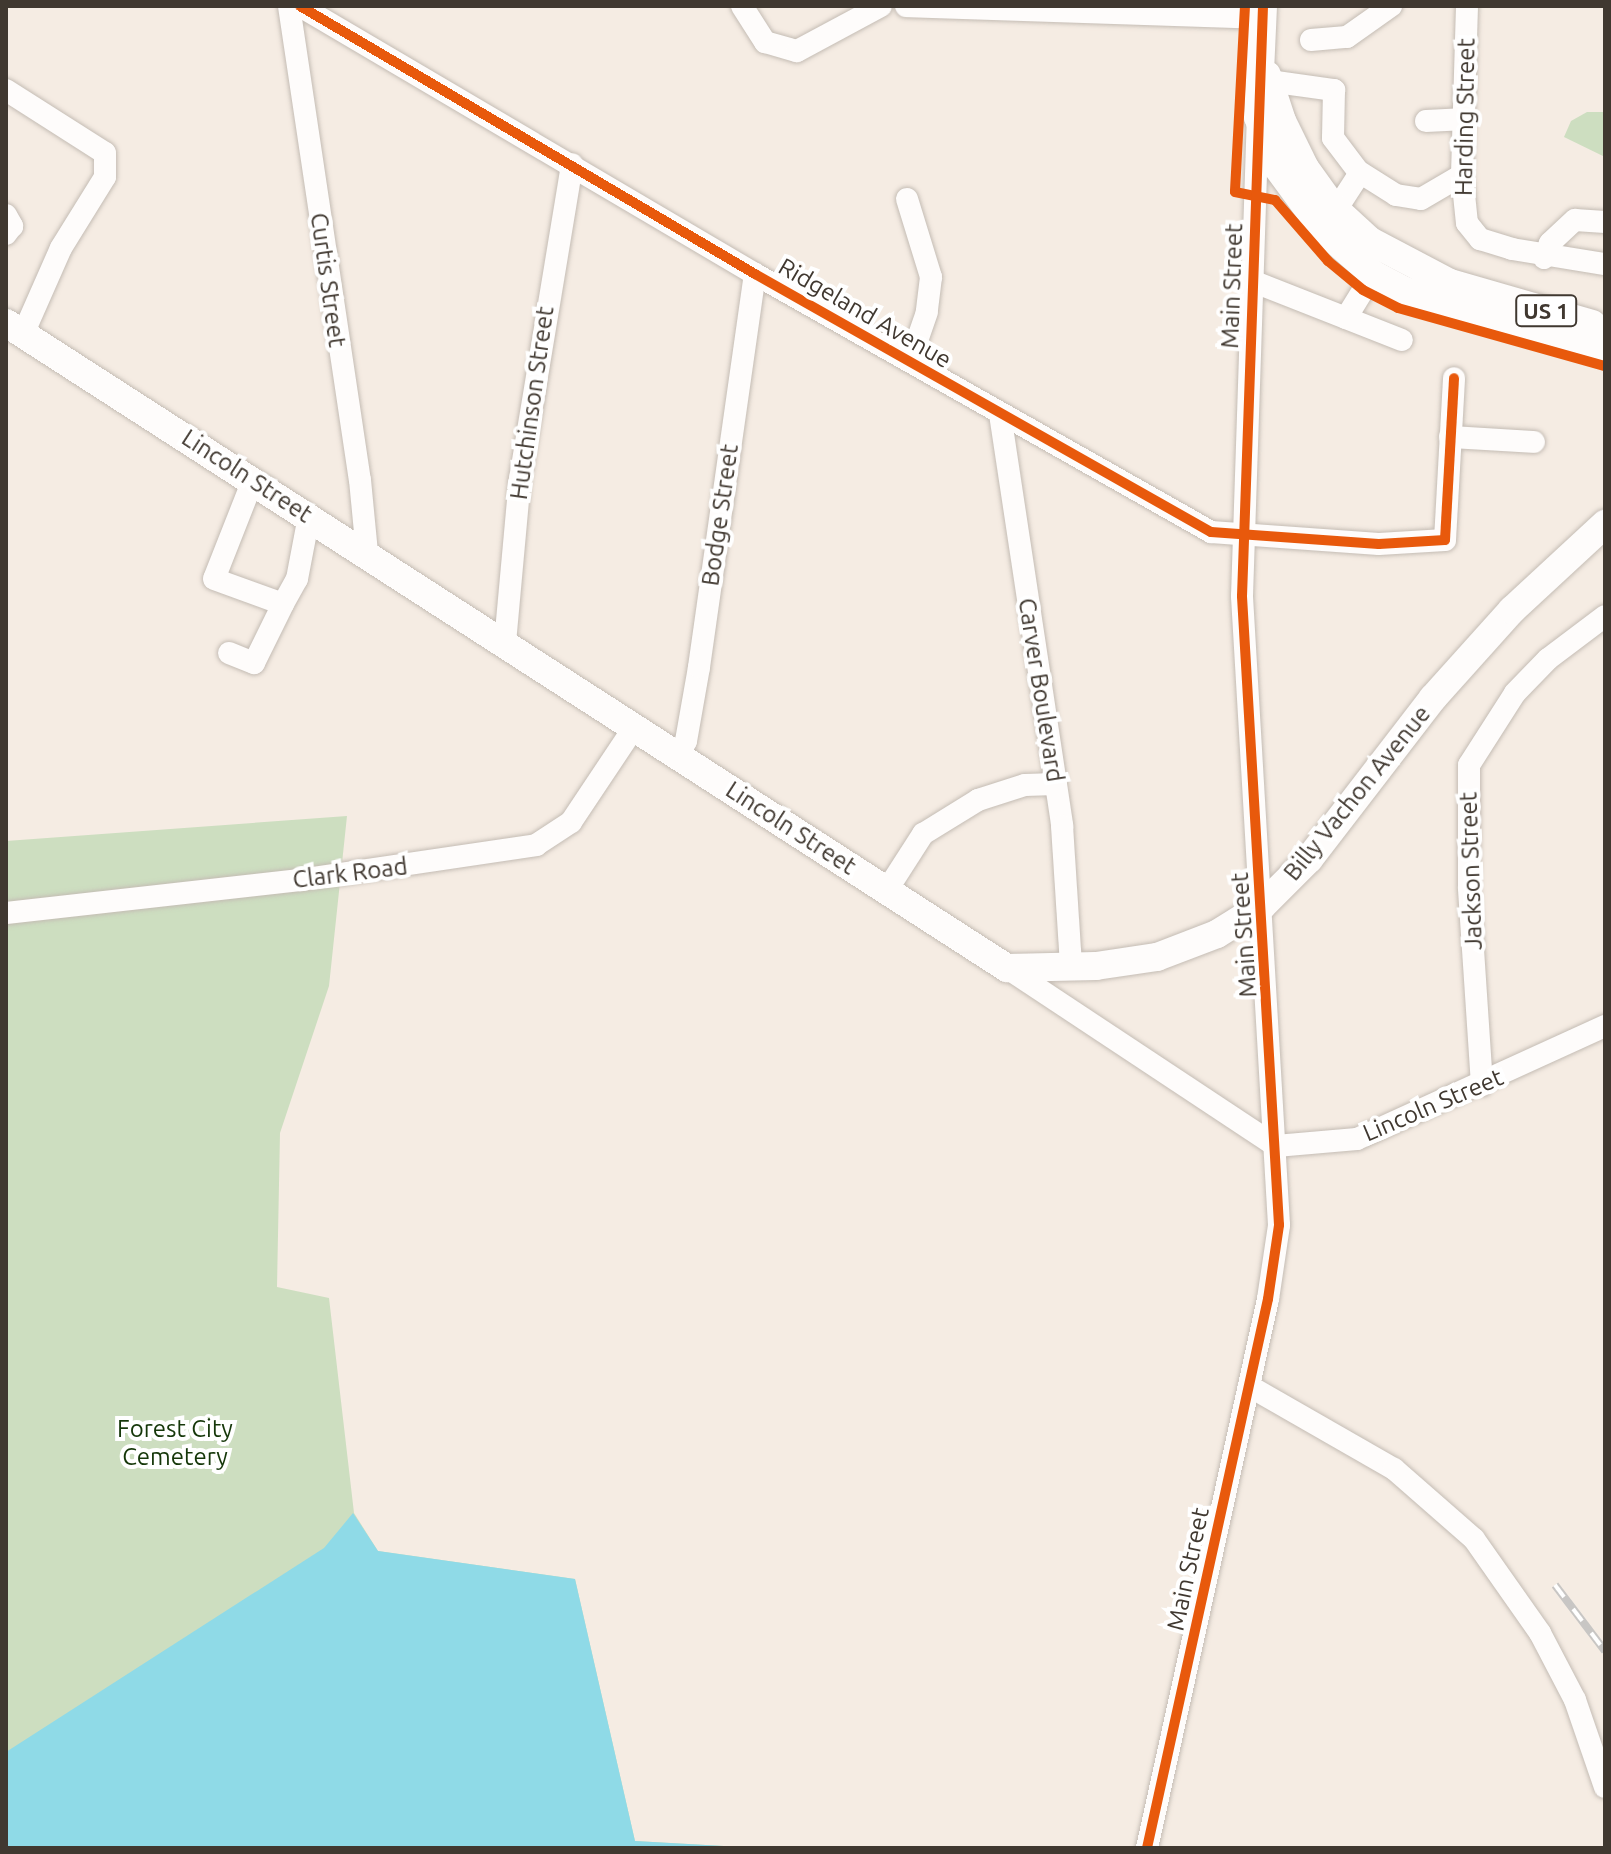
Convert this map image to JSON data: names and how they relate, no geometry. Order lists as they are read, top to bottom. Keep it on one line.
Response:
{"streets":{"main road":["Main Street","US 1","Lincoln Street","Billy Vachon Avenue"],"street":["Harding Street","Curtis Street","Ridgeland Avenue","Hutchinson Street","Bodge Street","Carver Boulevard","Jackson Street","Clark Road"]},"crossings":[["Curtis Street","Lincoln Street"],["Main Street","US 1"],["Main Street","Ridgeland Avenue"],["Main Street","Lincoln Street"],["Main Street","Billy Vachon Avenue"],["Ridgeland Avenue","Hutchinson Street"],["Ridgeland Avenue","Bodge Street"],["Ridgeland Avenue","Carver Boulevard"],["Hutchinson Street","Lincoln Street"],["Lincoln Street","Bodge Street"],["Lincoln Street","Billy Vachon Avenue"],["Lincoln Street","Jackson Street"],["Lincoln Street","Clark Road"],["Carver Boulevard","Billy Vachon Avenue"]],"parks":["Forest City Cemetery"]}
